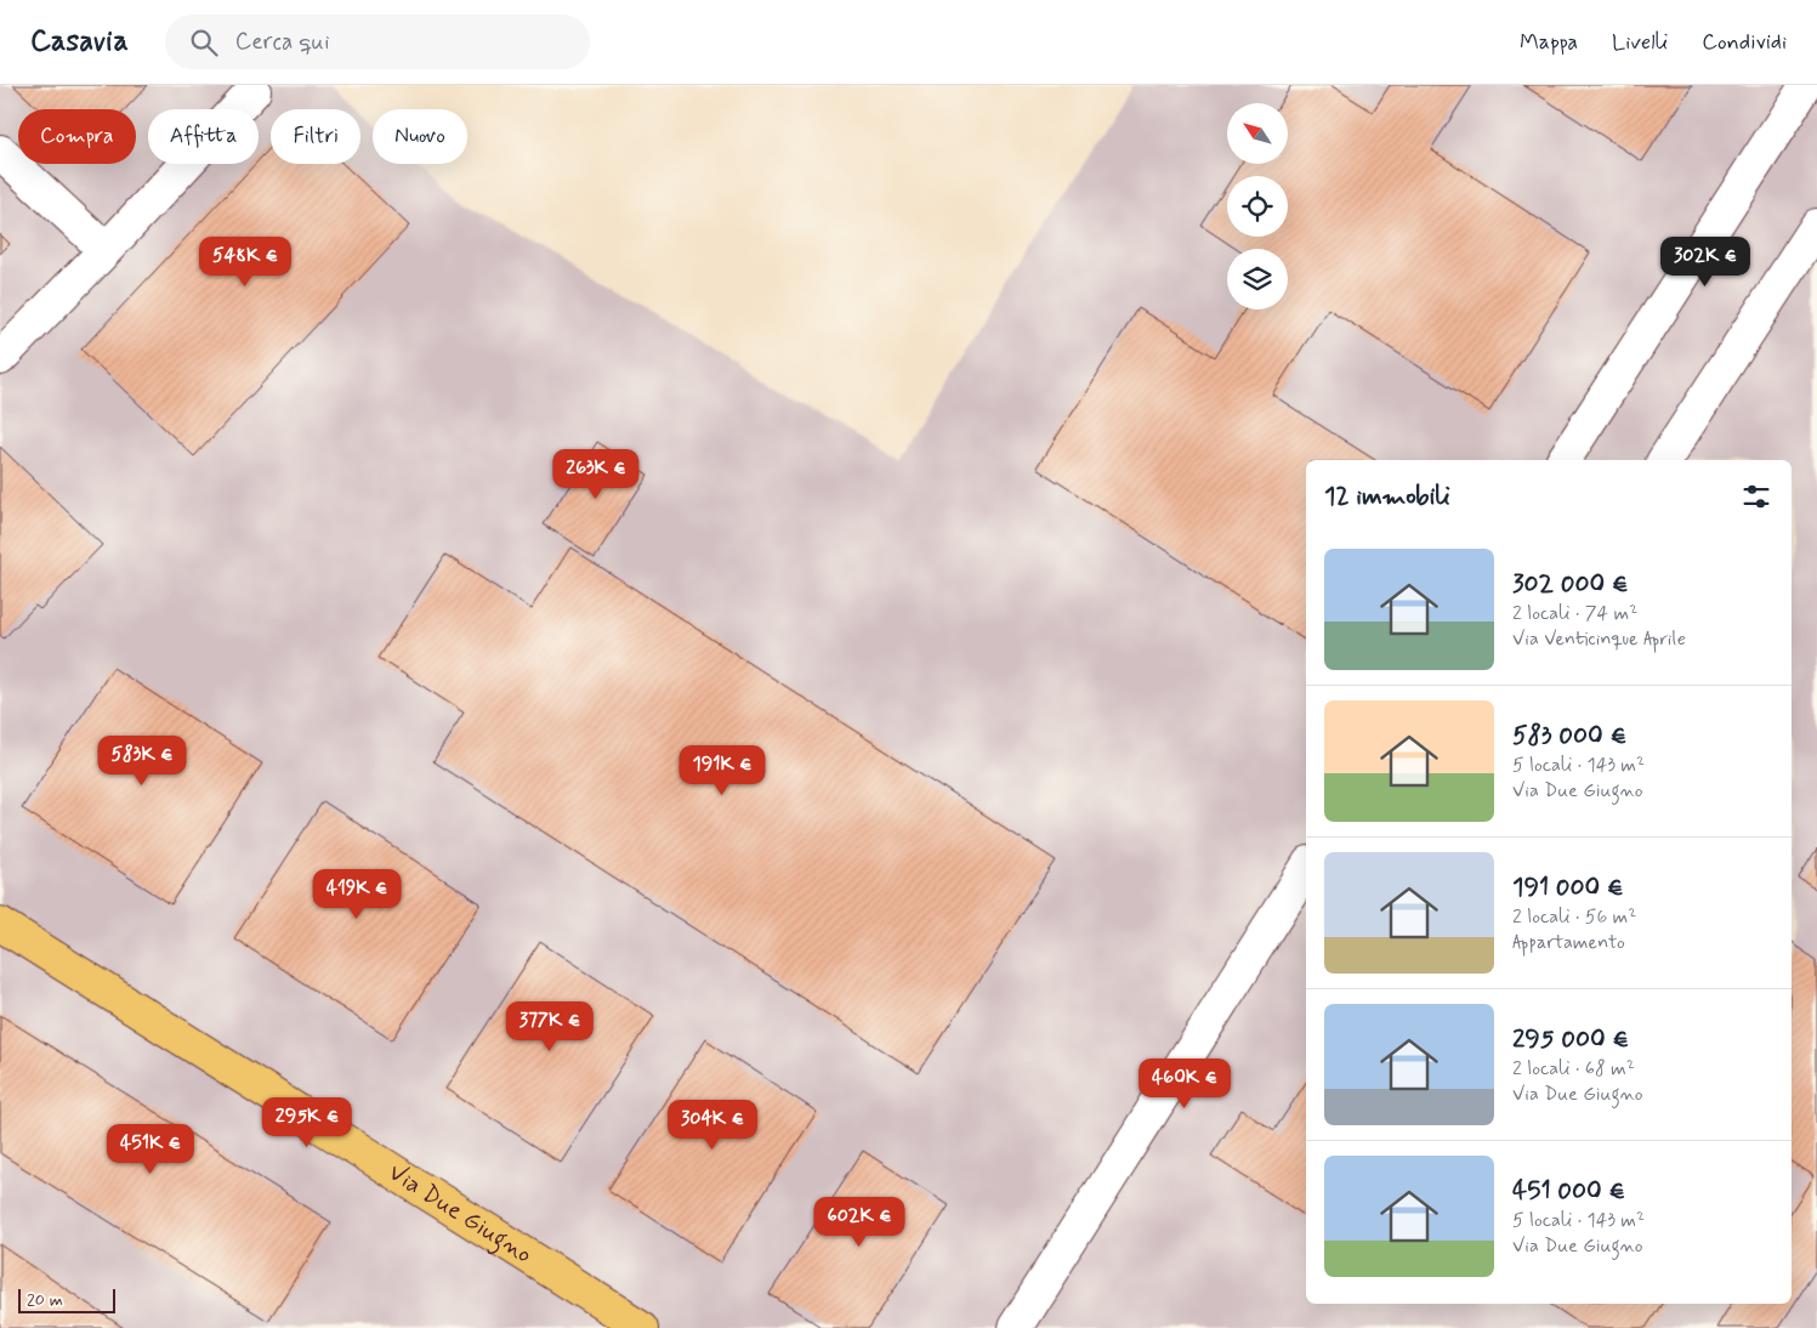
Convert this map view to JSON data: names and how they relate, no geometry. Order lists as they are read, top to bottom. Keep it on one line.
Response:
{"streets":{"main road":["Via Due Giugno"]},"scale_bar":"20 m","north":"top left","page":{"header":"Casavia","search":"Cerca qui","nav":["Mappa","Livelli","Condividi"],"chip":["Compra","Affitta","Filtri","Nuovo"],"price":["548K €","302K €","263K €","583K €","191K €","419K €","377K €","460K €","295K €","304K €","451K €","602K €"],"heading":"12 immobili","list":[{"name":"302 000 €","note":"2 locali · 74 m² · Via Venticinque Aprile"},{"name":"583 000 €","note":"5 locali · 143 m² · Via Due Giugno"},{"name":"191 000 €","note":"2 locali · 56 m² · Appartamento"},{"name":"295 000 €","note":"2 locali · 68 m² · Via Due Giugno"},{"name":"451 000 €","note":"5 locali · 143 m² · Via Due Giugno"}],"scale":"20 m"}}
